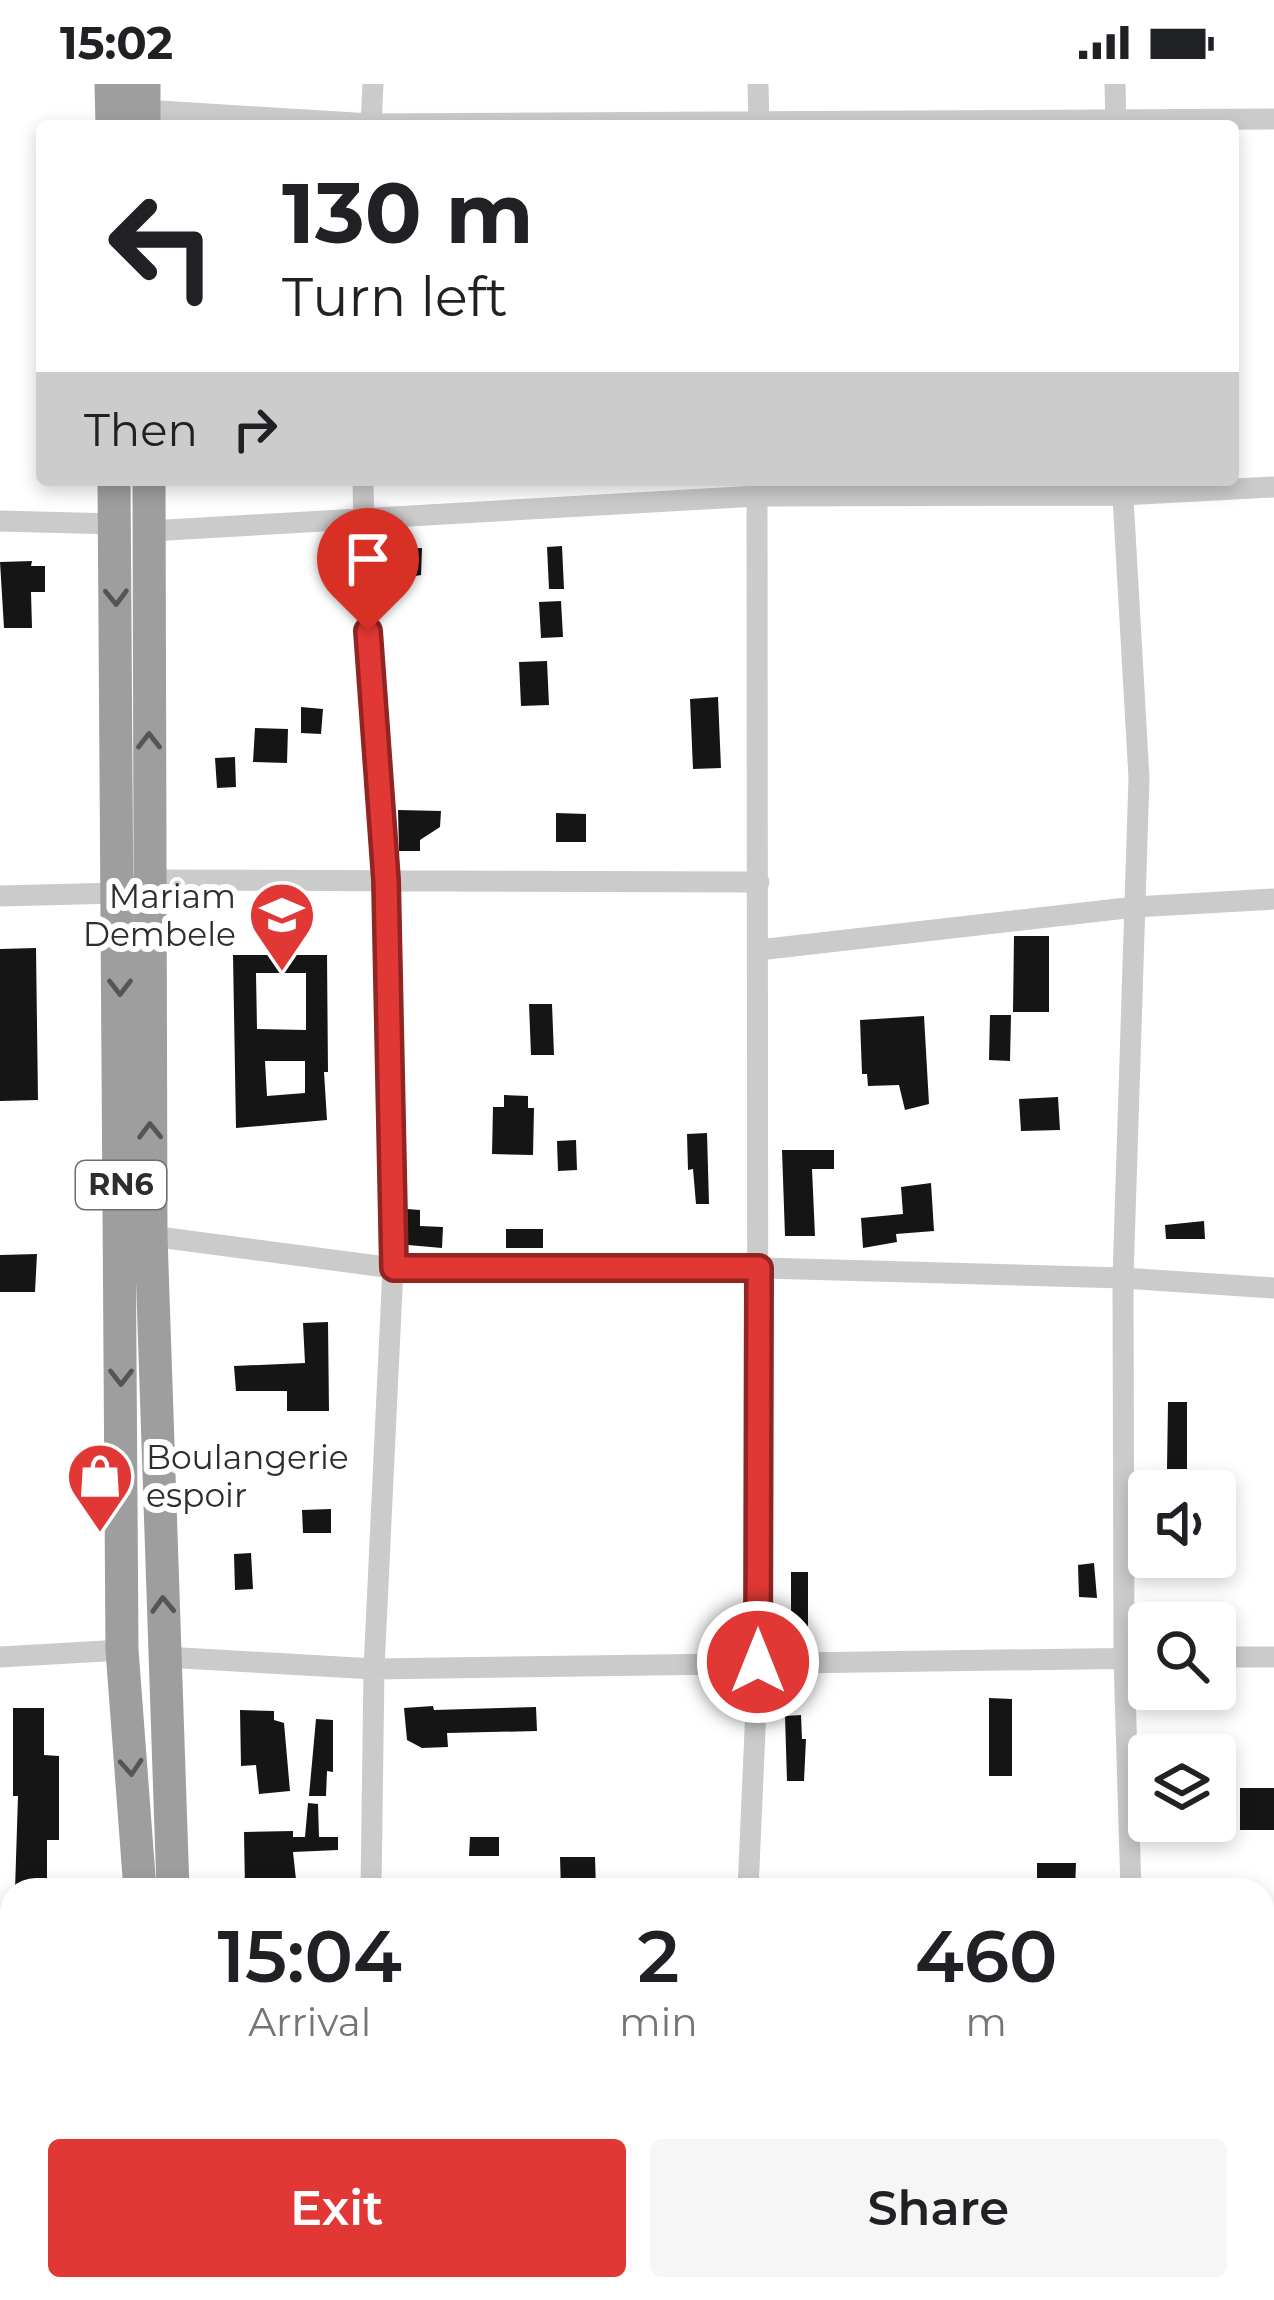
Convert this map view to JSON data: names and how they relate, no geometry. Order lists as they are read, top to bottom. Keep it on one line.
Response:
{"streets":{"highway":["RN6"]},"places":{"school or university":["Mariam Dembele"],"shop":["Boulangerie espoir"]},"page":{"status":"15:02","turn":["130 m","Turn left"],"then":"Then","eta":["15:04","Arrival","2","min","460","m"],"buttons":["Exit","Share"]}}
